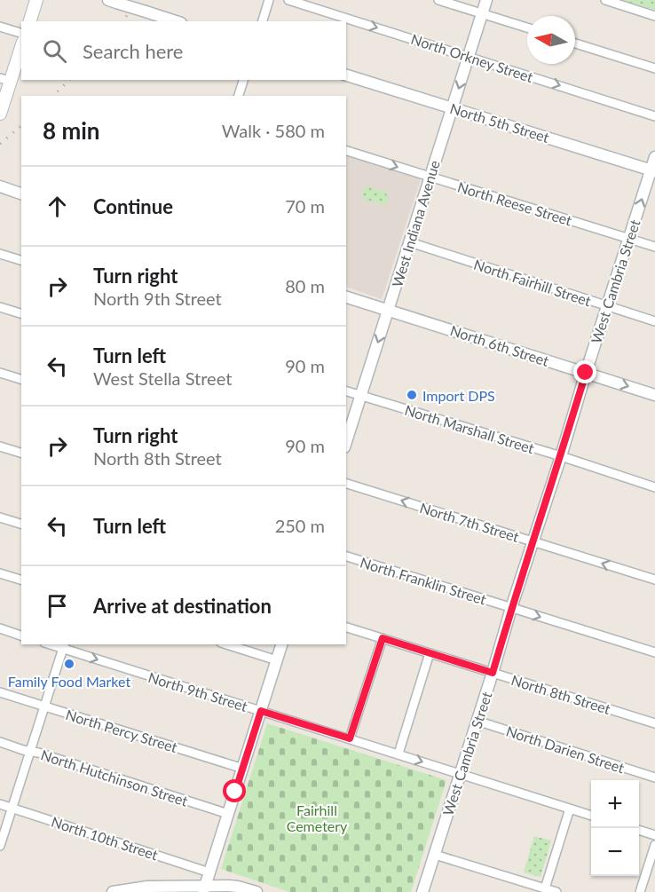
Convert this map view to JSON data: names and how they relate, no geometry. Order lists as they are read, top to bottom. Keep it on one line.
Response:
{"streets":{"street":["North Orkney Street","North 5th Street","North Reese Street","West Indiana Avenue","West Cambria Street","North Fairhill Street","North 6th Street","North Marshall Street","North 7th Street","North Franklin Street","North 9th Street","North 8th Street","North Percy Street","North Darien Street","North Hutchinson Street","North 10th Street"]},"crossings":[["North Orkney Street","West Indiana Avenue"],["North 5th Street","West Indiana Avenue"],["North 5th Street","West Cambria Street"],["North Reese Street","West Indiana Avenue"],["North Reese Street","West Cambria Street"],["West Indiana Avenue","North Fairhill Street"],["West Indiana Avenue","North 6th Street"],["West Indiana Avenue","North Marshall Street"],["West Cambria Street","North Fairhill Street"],["West Cambria Street","North 6th Street"],["West Cambria Street","North Marshall Street"],["West Cambria Street","North 7th Street"],["West Cambria Street","North Franklin Street"],["West Cambria Street","North 9th Street"],["West Cambria Street","North 8th Street"],["West Cambria Street","North Darien Street"]],"one_way":["North 7th Street","North Franklin Street","North 9th Street"],"parks":["Fairhill Cemetery"],"places":["Import DPS","Family Food Market"],"north":"left","page":{"search":"Search here","heading":["8 min","Walk · 580 m"],"list":[["Continue","70 m"],["Turn right","North 9th Street","80 m"],["Turn left","West Stella Street","90 m"],["Turn right","North 8th Street","90 m"],["Turn left","250 m"],"Arrive at destination"],"map_buttons":["+","−"]}}
